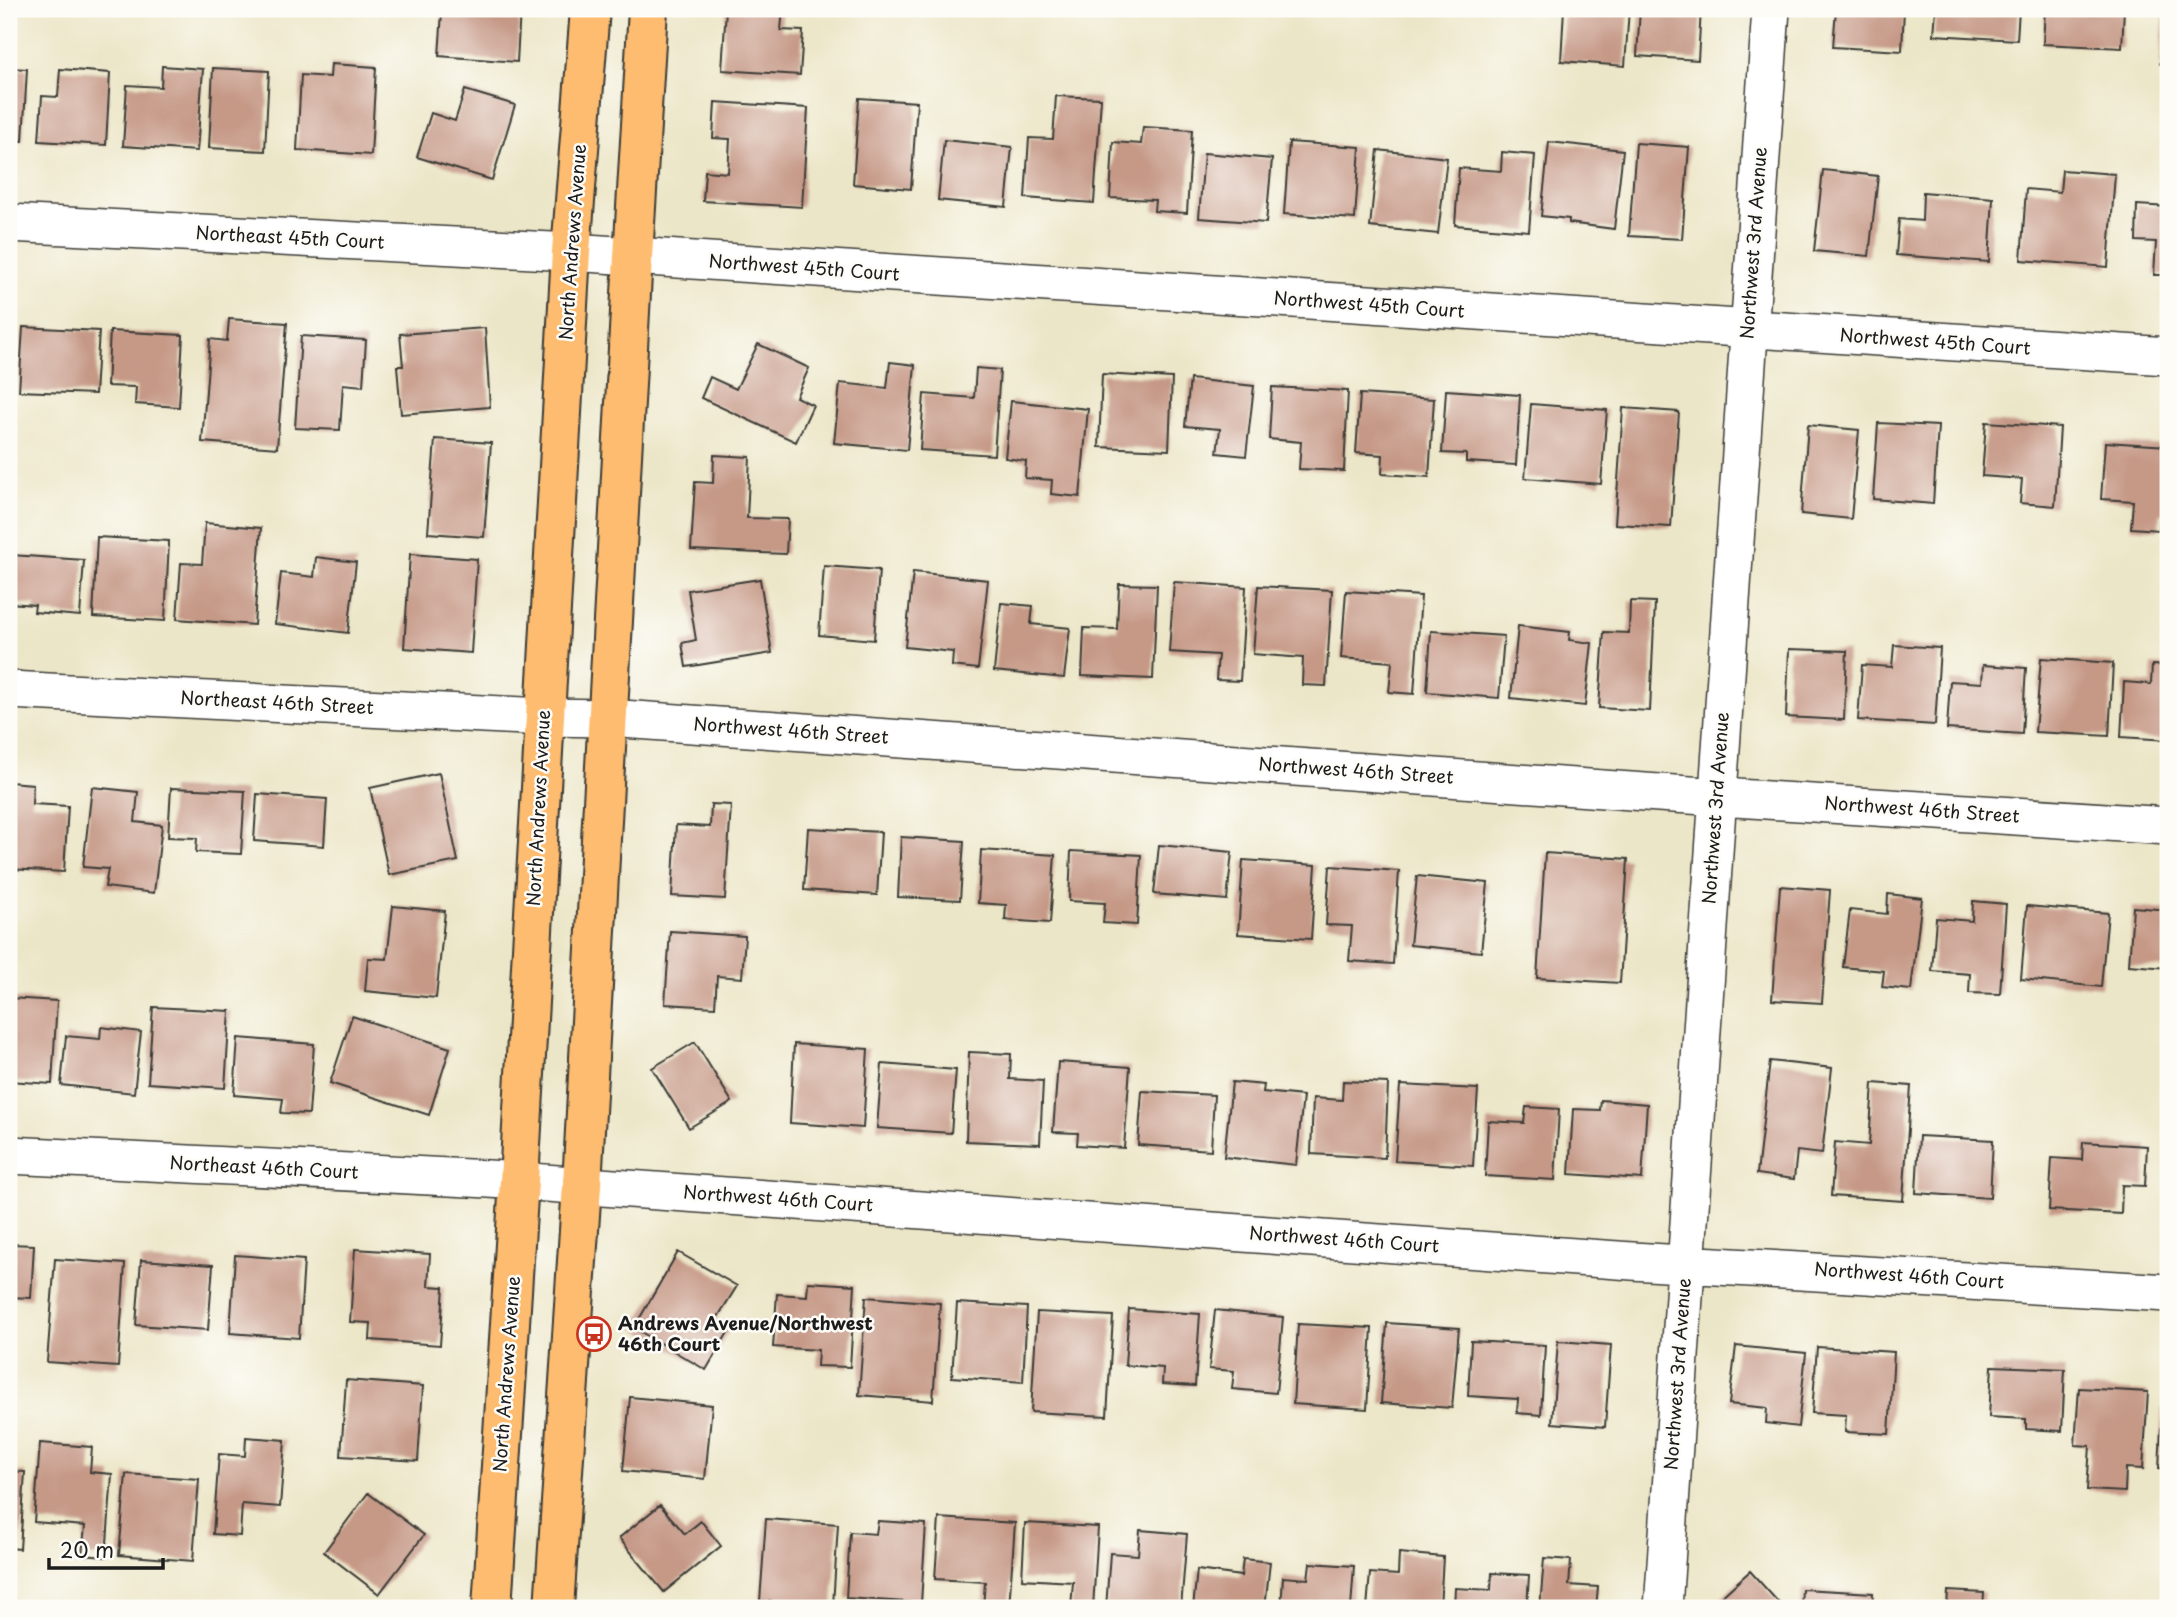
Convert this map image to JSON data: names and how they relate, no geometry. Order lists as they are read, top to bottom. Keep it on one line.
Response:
{"streets":{"main road":["North Andrews Avenue"],"street":["Northeast 45th Court","Northwest 3rd Avenue","Northwest 45th Court","Northeast 46th Street","Northwest 46th Street","Northeast 46th Court","Northwest 46th Court"]},"crossings":[["Northeast 45th Court","North Andrews Avenue"],["Northeast 45th Court","Northwest 45th Court"],["North Andrews Avenue","Northwest 45th Court"],["North Andrews Avenue","Northeast 46th Street"],["North Andrews Avenue","Northwest 46th Street"],["North Andrews Avenue","Northeast 46th Court"],["North Andrews Avenue","Northwest 46th Court"],["Northwest 3rd Avenue","Northwest 45th Court"],["Northwest 3rd Avenue","Northwest 46th Street"],["Northwest 3rd Avenue","Northwest 46th Court"],["Northeast 46th Street","Northwest 46th Street"],["Northeast 46th Court","Northwest 46th Court"]],"places":{"bus stop":["Andrews Avenue/Northwest 46th Court"]},"scale_bar":"20 m"}
